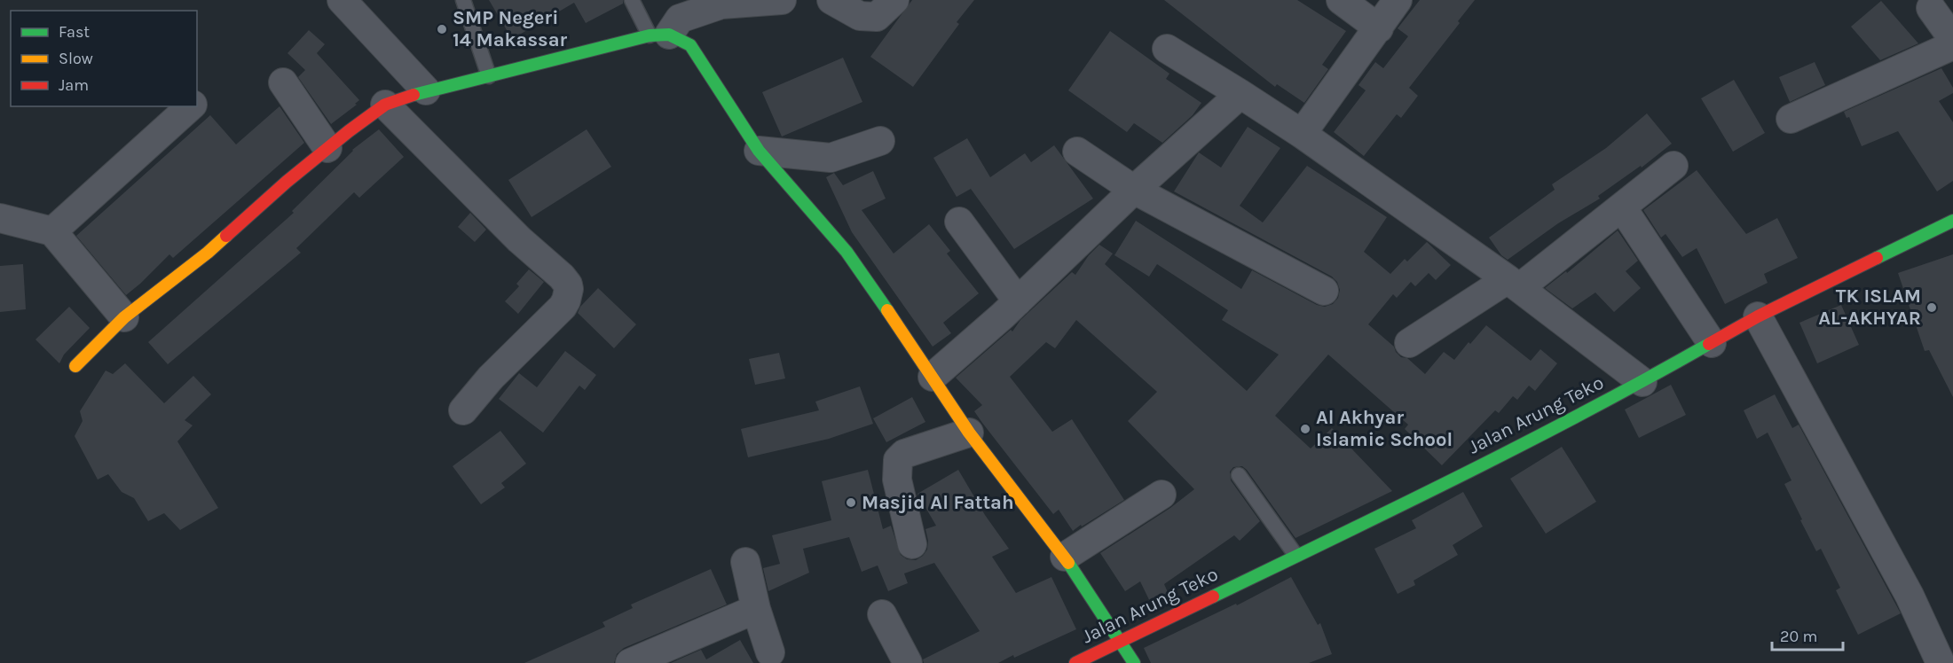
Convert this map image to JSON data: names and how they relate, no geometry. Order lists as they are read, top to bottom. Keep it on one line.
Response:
{"streets":{"street":["Jalan Arung Teko"]},"places":["SMP Negeri 14 Makassar","TK ISLAM AL-AKHYAR","Al Akhyar Islamic School","Masjid Al Fattah"],"legend":["Fast","Slow","Jam"],"scale_bar":"20 m"}
